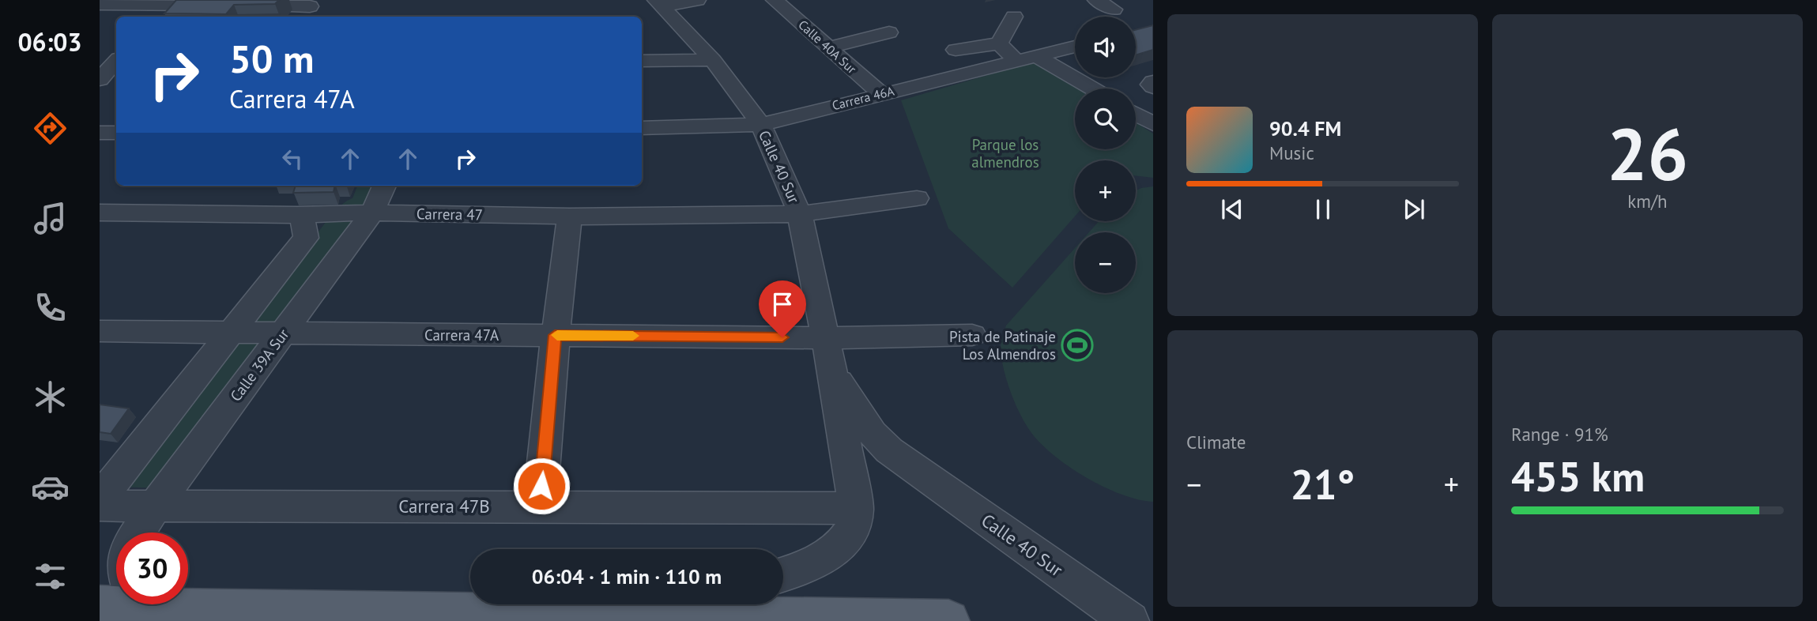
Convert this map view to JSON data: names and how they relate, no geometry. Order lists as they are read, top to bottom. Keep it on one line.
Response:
{"streets":{"street":["Calle 40A Sur","Carrera 46A","Calle 40 Sur","Carrera 47","Carrera 47A","Calle 39A Sur","Carrera 47B"]},"crossings":[["Calle 40A Sur","Carrera 46A"],["Carrera 46A","Calle 40 Sur"],["Calle 40 Sur","Carrera 47"],["Calle 40 Sur","Carrera 47A"],["Calle 40 Sur","Carrera 47B"],["Carrera 47","Calle 39A Sur"],["Carrera 47A","Calle 39A Sur"],["Calle 39A Sur","Carrera 47B"]],"parks":["Parque los almendros"],"places":{"sports":["Pista de Patinaje Los Almendros"]},"page":{"tabs":"06:03","tile":[["26","km/h"],"Climate",["Range · 91%","455 km"]],"map_buttons":["+","−"],"turn":["50 m","Carrera 47A"],"song":["90.4 FM","Music"],"heat":["−","21°","+"],"limit":"30","trip":"06:04 · 1 min · 110 m"}}
